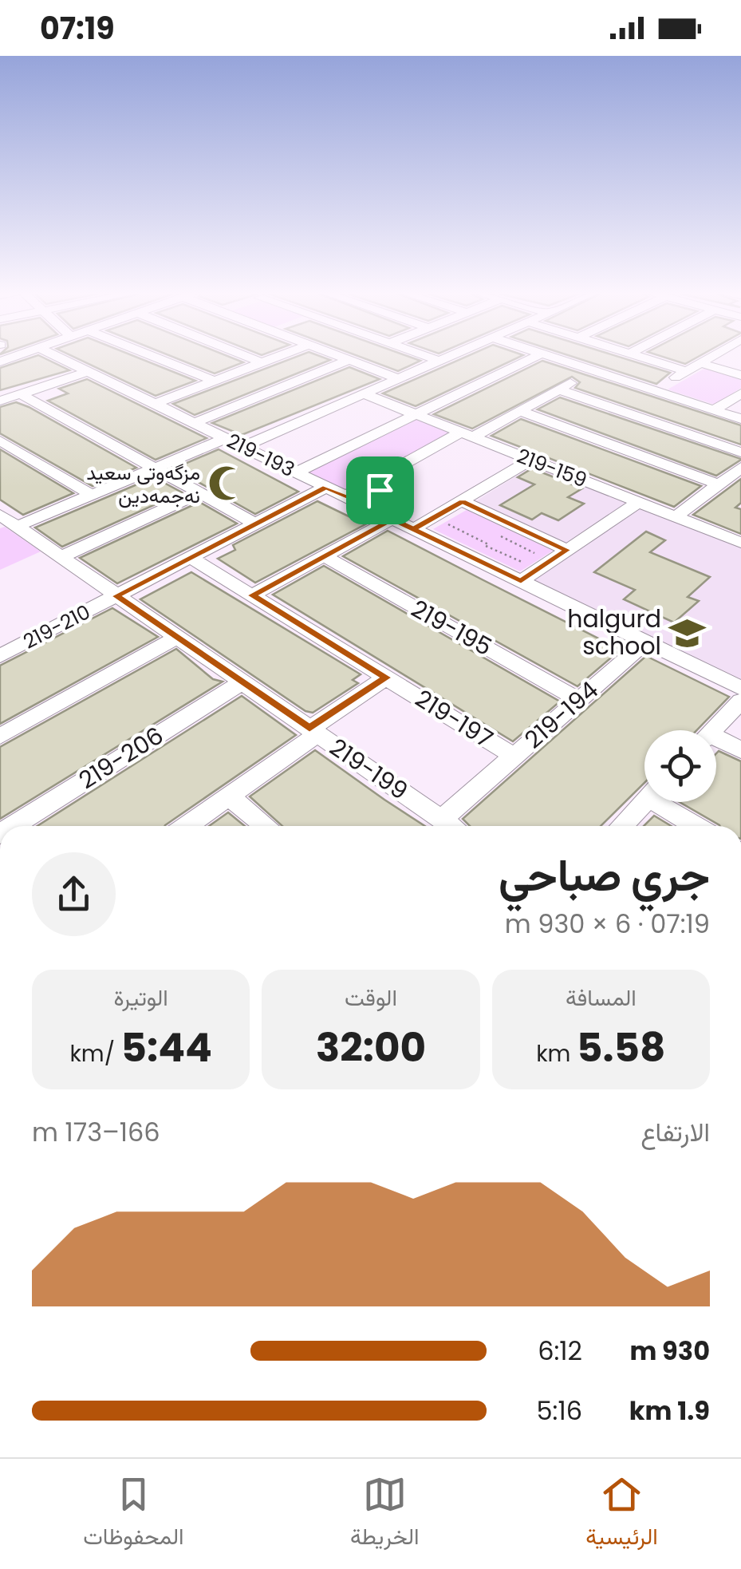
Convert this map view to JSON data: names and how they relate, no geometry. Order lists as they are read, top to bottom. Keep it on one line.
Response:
{"streets":{"street":["219-193","219-159","219-210","219-195","219-194","219-197","219-206","219-199"]},"crossings":[["219-193","219-210"],["219-193","219-194"],["219-210","219-197"],["219-210","219-199"],["219-195","219-194"],["219-194","219-197"],["219-194","219-199"],["219-206","219-199"]],"places":{"mosque":["مزگەوتی سعید نەجمەدین"],"school or university":["halgurd school"]},"page":{"status":"07:19","heading":["جري صباحي","07:19 · 6 × 930 m"],"stats":[["المسافة","5.58 km"],["الوقت","32:00"],["الوتيرة","5:44 /km"]],"chart":["الارتفاع","166–173 m"],"list":[{"name":"930 m","note":"6:12"},{"name":"1.9 km","note":"5:16"}],"tabs":["الرئيسية","الخريطة","المحفوظات"]}}
